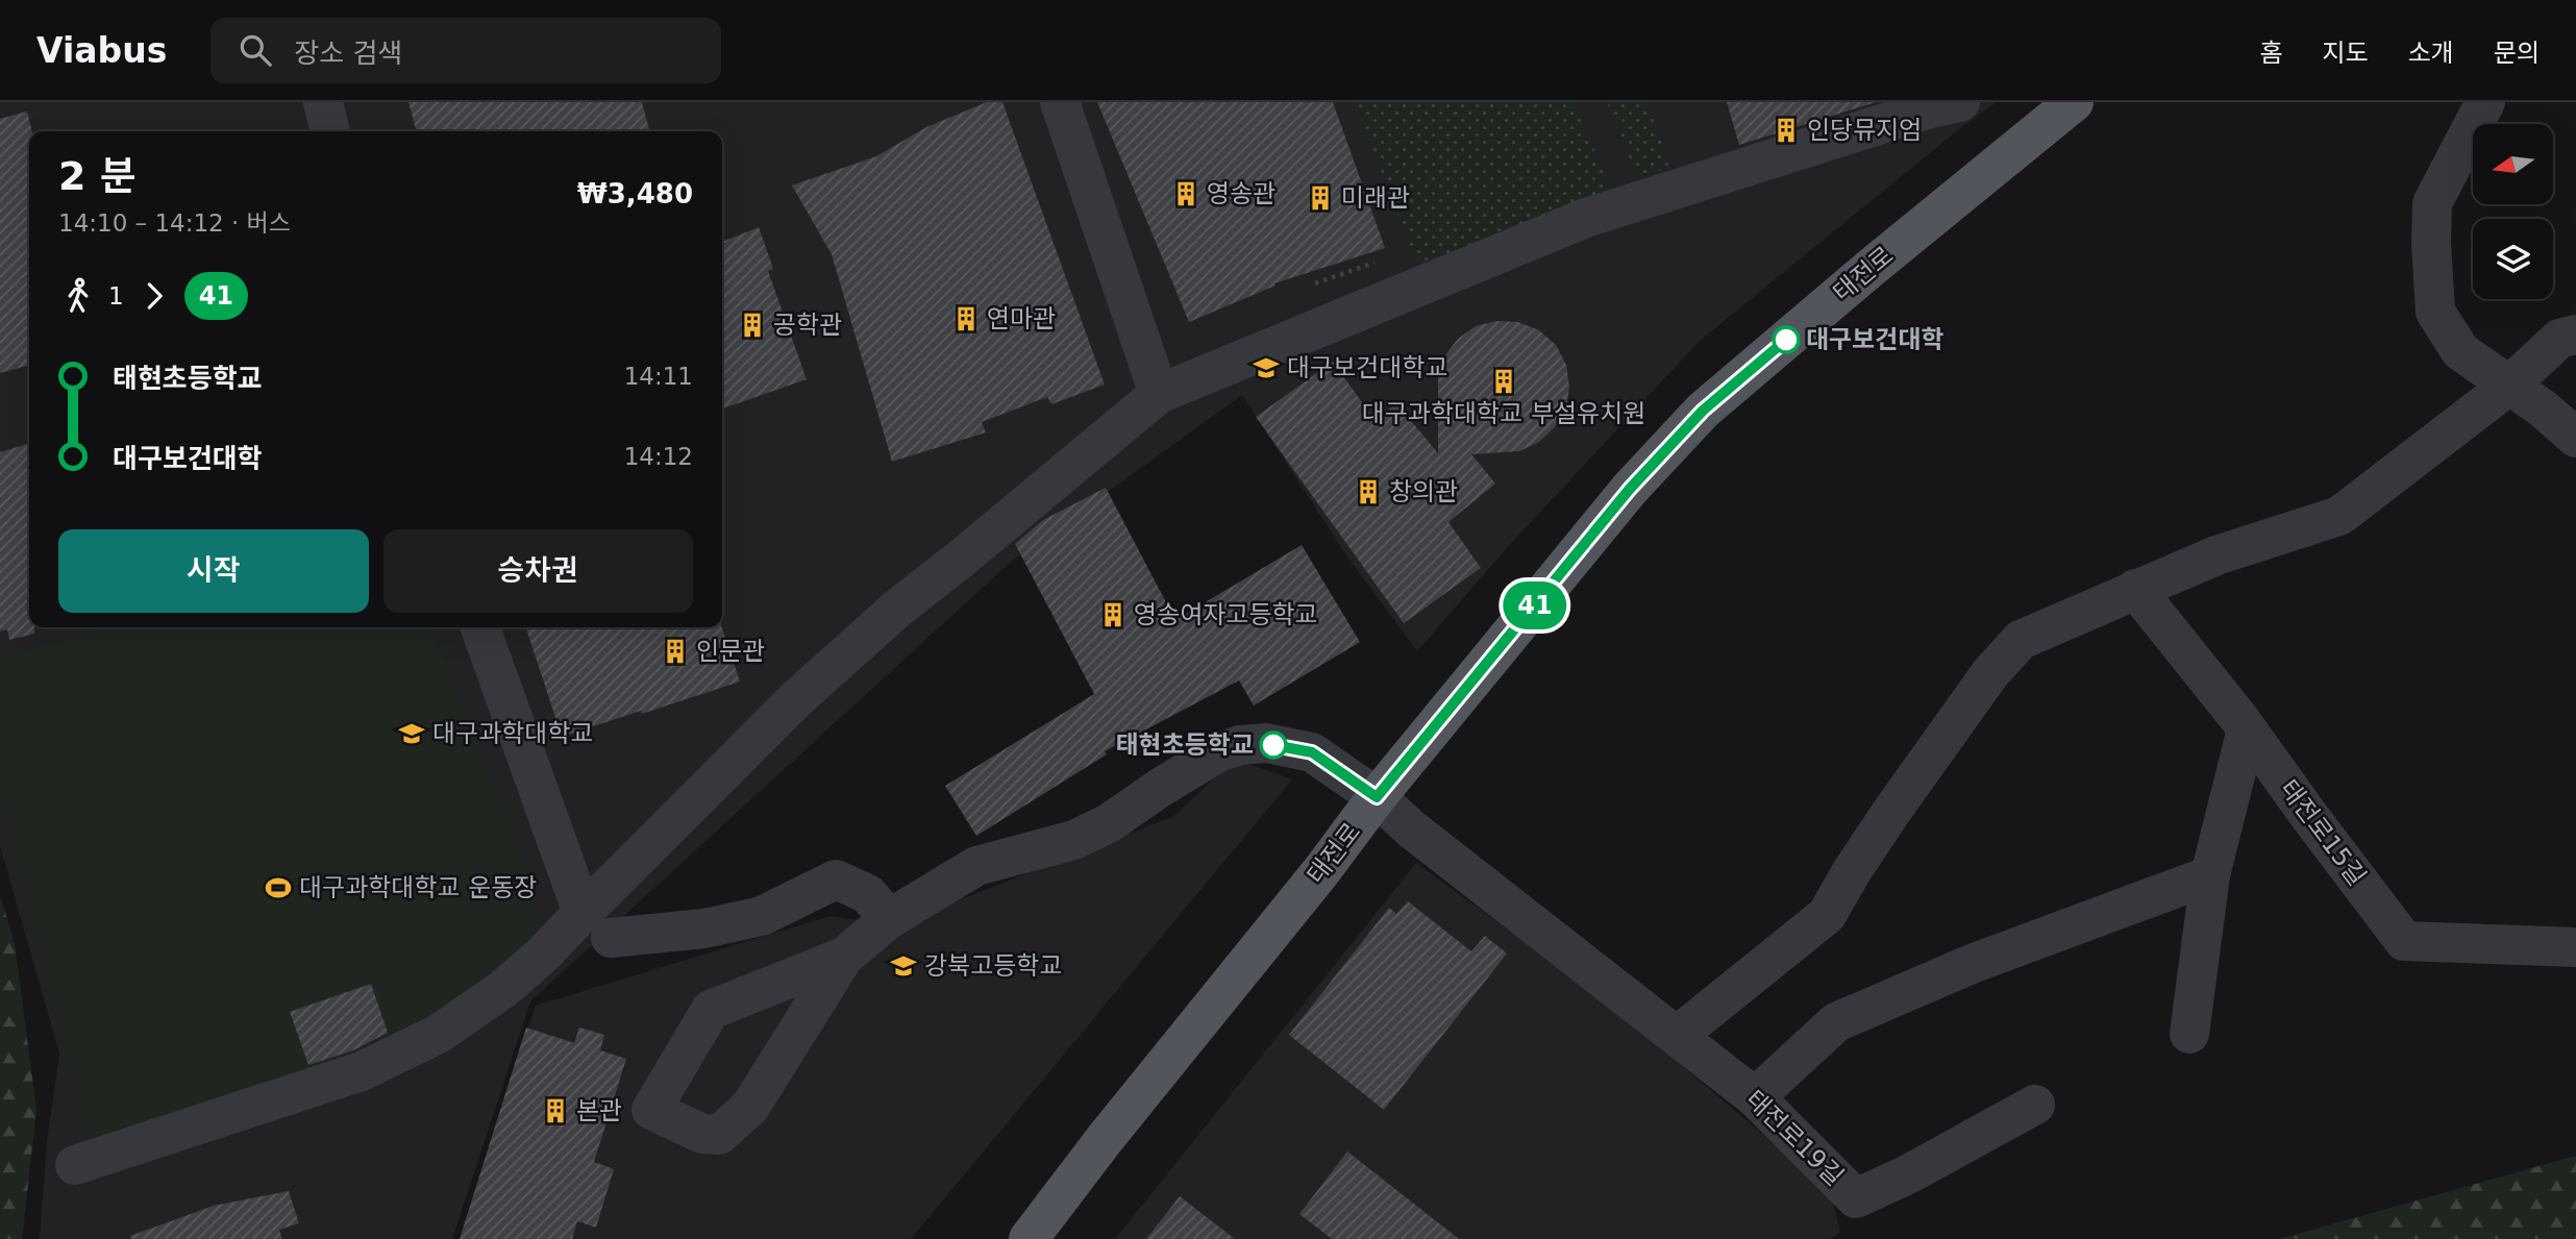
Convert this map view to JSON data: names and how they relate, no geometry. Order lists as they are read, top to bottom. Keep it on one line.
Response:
{"streets":{"main road":["태전로"],"street":["태전로15길","태전로19길"]},"crossings":[["태전로","태전로19길"]],"places":{"building":["인당뮤지엄","영송관","미래관","연마관","공학관","대구과학대학교 부설유치원","창의관","영송여자고등학교","인문관","본관"],"other":["대구보건대학","태현초등학교"],"school or university":["대구보건대학교","대구과학대학교","강북고등학교"],"sports":["대구과학대학교 운동장"]},"lines":["bus line 41"],"north":"left","page":{"header":"Viabus","search":"장소 검색","nav":["홈","지도","소개","문의"],"on_map":"41","heading":["2 분","14:10 – 14:12 · 버스","₩3,480"],"legs":["1","41"],"list":[{"name":"태현초등학교","value":"14:11"},{"name":"대구보건대학","value":"14:12"}],"buttons":["시작","승차권"]}}
